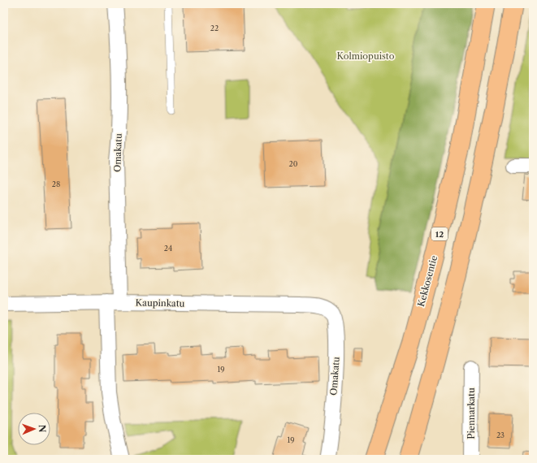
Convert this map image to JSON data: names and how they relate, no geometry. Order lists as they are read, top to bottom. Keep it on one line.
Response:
{"streets":{"highway":["12","Kekkosentie"],"street":["Omakatu","Kaupinkatu","Piennarkatu"]},"crossings":[["Omakatu","Kaupinkatu"]],"parks":["Kolmiopuisto"],"house_numbers":["22","20","28","24","19","23","19"],"north":"right"}
